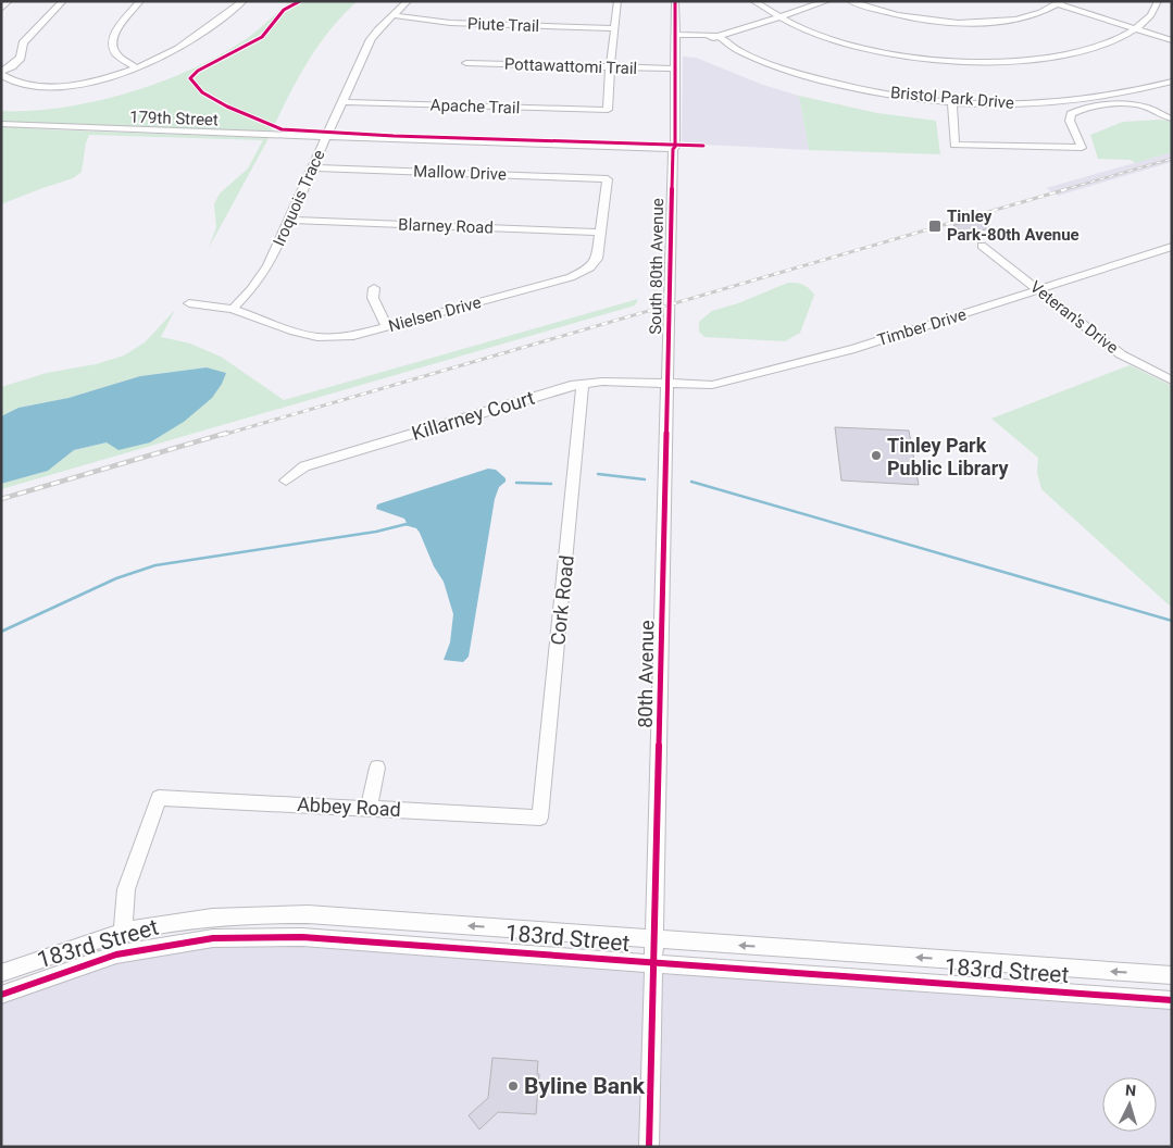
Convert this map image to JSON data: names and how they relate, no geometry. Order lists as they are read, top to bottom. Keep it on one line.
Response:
{"streets":{"street":["Piute Trail","Pottawattomi Trail","Bristol Park Drive","Apache Trail","179th Street","Mallow Drive","Iroquois Trace","Blarney Road","South 80th Avenue","Nielsen Drive","Veteran's Drive","Timber Drive","Killarney Court","Cork Road","80th Avenue","Abbey Road","183rd Street"]},"crossings":[["Piute Trail","Iroquois Trace"],["Pottawattomi Trail","Apache Trail"],["Pottawattomi Trail","South 80th Avenue"],["Apache Trail","Iroquois Trace"],["179th Street","Iroquois Trace"],["179th Street","South 80th Avenue"],["Mallow Drive","Iroquois Trace"],["Mallow Drive","Nielsen Drive"],["Iroquois Trace","Blarney Road"],["Iroquois Trace","Nielsen Drive"],["Blarney Road","Nielsen Drive"],["South 80th Avenue","Timber Drive"],["South 80th Avenue","Killarney Court"],["South 80th Avenue","80th Avenue"],["Veteran's Drive","Timber Drive"],["Timber Drive","Killarney Court"],["Timber Drive","80th Avenue"],["Killarney Court","Cork Road"],["Killarney Court","80th Avenue"],["Cork Road","Abbey Road"],["80th Avenue","183rd Street"],["Abbey Road","183rd Street"]],"places":{"transit":["Tinley Park-80th Avenue"],"other":["Tinley Park Public Library","Byline Bank"]},"north":"top"}
